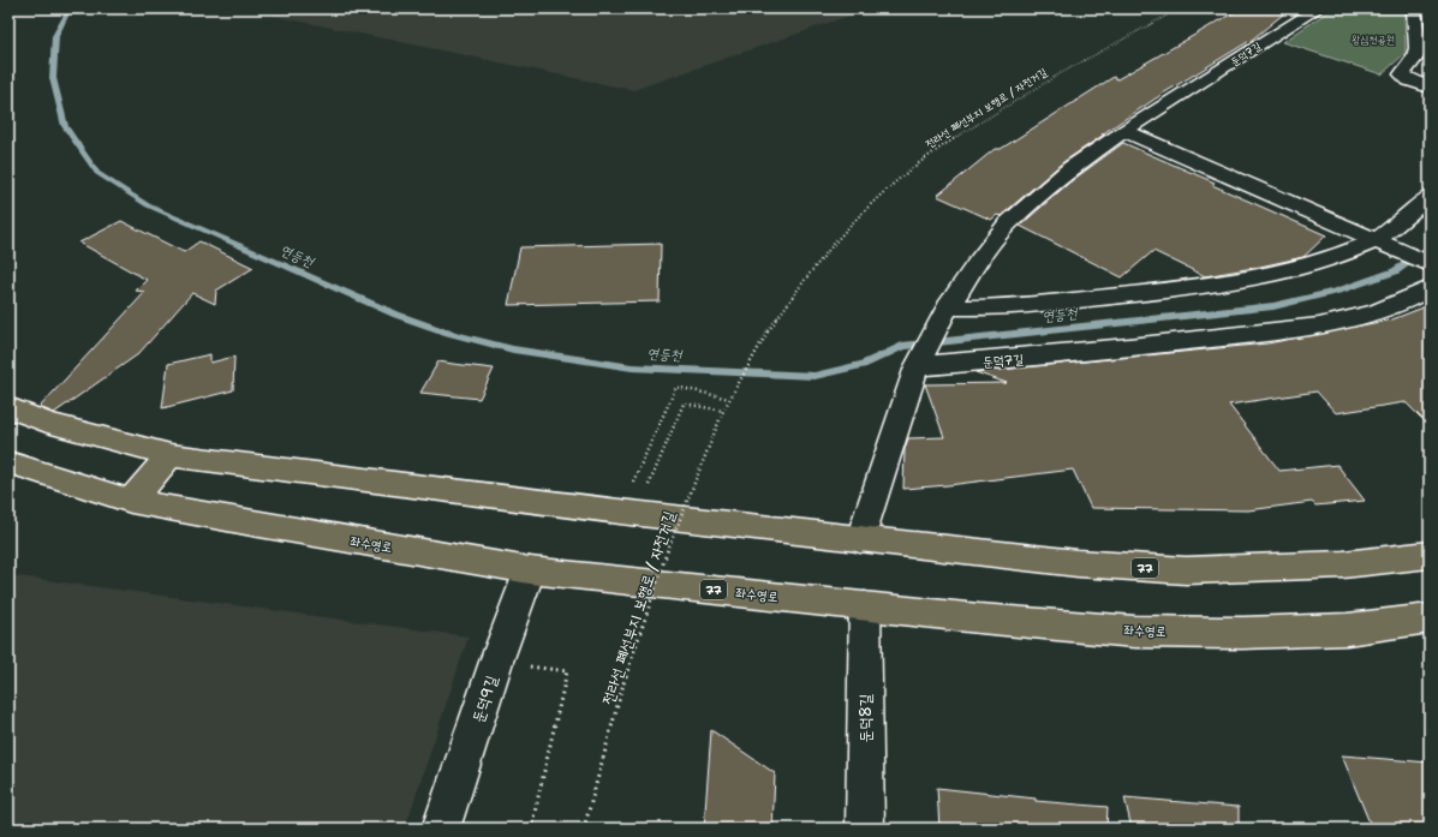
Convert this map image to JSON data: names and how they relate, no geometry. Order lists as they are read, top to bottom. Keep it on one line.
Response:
{"streets":{"main road":["좌수영로","77"],"street":["둔덕7길","둔덕9길","둔덕8길"],"path":["전라선 폐선부지 보행로 / 자전거길"]},"crossings":[["좌수영로","둔덕9길"],["좌수영로","둔덕8길"]],"water":["연등천"],"parks":["왕심천공원"]}
